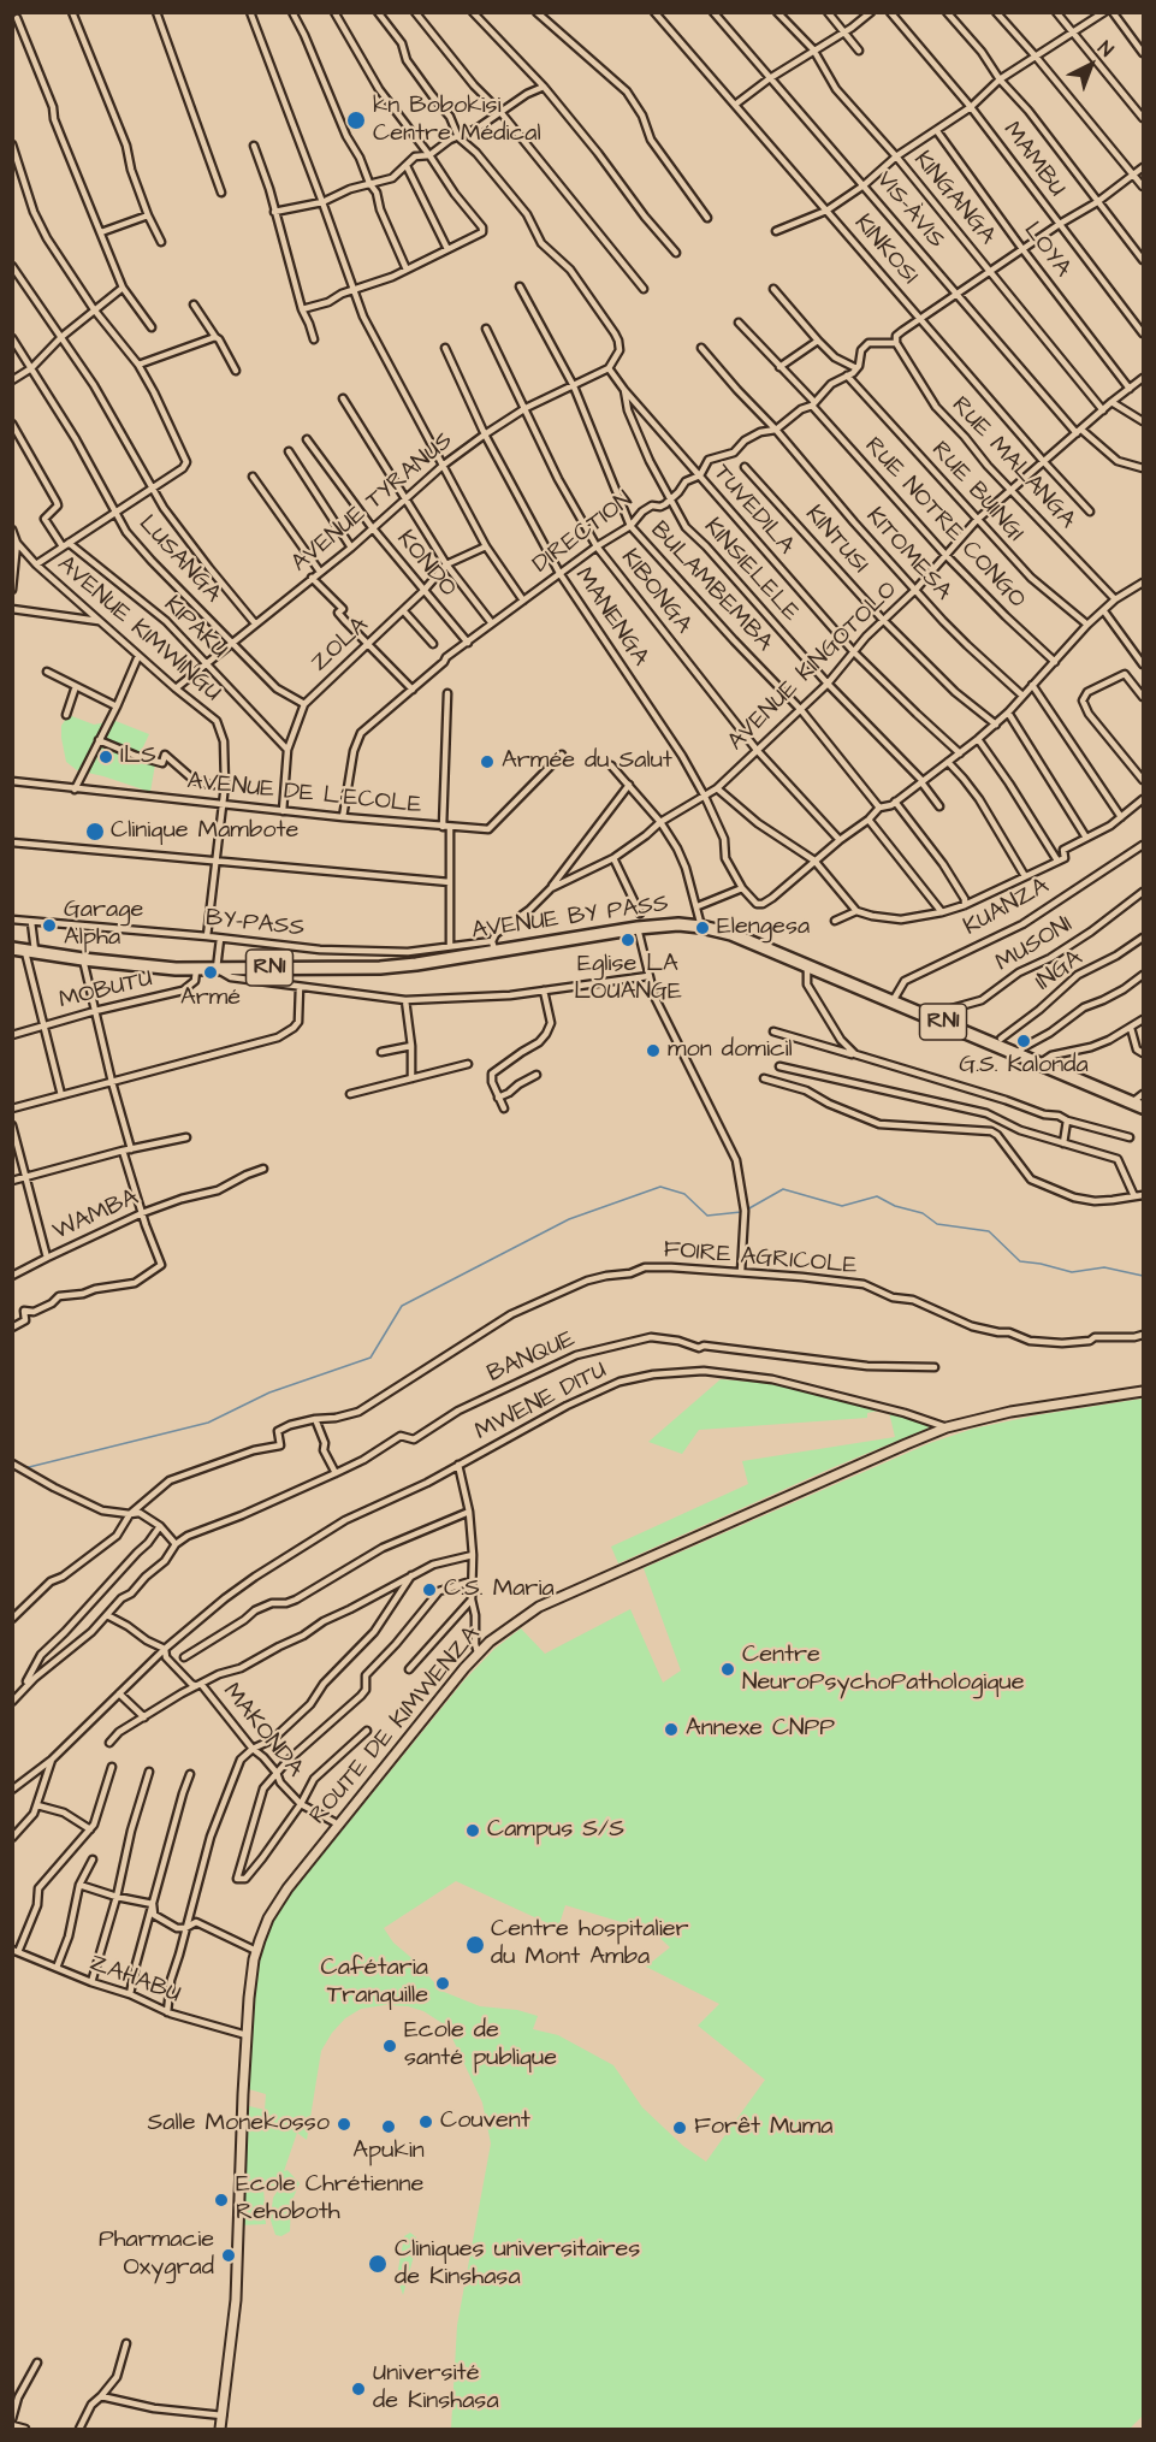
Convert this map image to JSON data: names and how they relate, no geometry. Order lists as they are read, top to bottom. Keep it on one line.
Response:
{"streets":{"highway":["AVENUE BY PASS","RN1"],"street":["MAMBU","KINGANGA","VIS-ÀVIS","KINKOSI","LOYA","RUE MALANGA","RUE BUINGI","AVENUE TYRANUS","TUVEDILA","RUE NOTRE CONGO","DIRECTION","KINTUSI","KITOMESA","LUSANGA","KONDO","KINSIELELE","BULAMBEMBA","KIBONGA","MANENGA","KIPAKU","AVENUE KIMWINGU","ZOLA","AVENUE KINGOTOLO","AVENUE DE L'ECOLE","KUANZA","BY-PASS","MUSONI","INGA","MOBUTU","WAMBA","FOIRE AGRICOLE","BANQUE","MWENE DITU","ROUTE DE KIMWENZA","MAKONDA","ZAHABU"]},"crossings":[["KINGANGA","AVENUE KINGOTOLO"],["VIS-ÀVIS","AVENUE KINGOTOLO"],["KINKOSI","AVENUE KINGOTOLO"],["LOYA","AVENUE KINGOTOLO"],["RUE MALANGA","DIRECTION"],["RUE MALANGA","AVENUE KINGOTOLO"],["RUE BUINGI","DIRECTION"],["RUE BUINGI","AVENUE KINGOTOLO"],["AVENUE TYRANUS","TUVEDILA"],["AVENUE TYRANUS","LUSANGA"],["AVENUE TYRANUS","KONDO"],["AVENUE TYRANUS","BULAMBEMBA"],["AVENUE TYRANUS","KIBONGA"],["AVENUE TYRANUS","MANENGA"],["AVENUE TYRANUS","KIPAKU"],["AVENUE TYRANUS","AVENUE KIMWINGU"],["TUVEDILA","DIRECTION"],["TUVEDILA","KINSIELELE"],["TUVEDILA","AVENUE KINGOTOLO"],["RUE NOTRE CONGO","DIRECTION"],["RUE NOTRE CONGO","AVENUE KINGOTOLO"],["DIRECTION","KITOMESA"],["DIRECTION","KONDO"],["DIRECTION","KINSIELELE"],["DIRECTION","BULAMBEMBA"],["DIRECTION","KIBONGA"],["DIRECTION","MANENGA"],["DIRECTION","AVENUE DE L'ECOLE"],["KINTUSI","AVENUE KINGOTOLO"],["KITOMESA","AVENUE KINGOTOLO"],["LUSANGA","ZOLA"],["KONDO","ZOLA"],["KINSIELELE","AVENUE KINGOTOLO"],["BULAMBEMBA","AVENUE KINGOTOLO"],["KIBONGA","AVENUE KINGOTOLO"],["MANENGA","AVENUE KINGOTOLO"],["KIPAKU","ZOLA"],["AVENUE KIMWINGU","AVENUE DE L'ECOLE"],["AVENUE KIMWINGU","BY-PASS"],["ZOLA","AVENUE DE L'ECOLE"],["AVENUE KINGOTOLO","AVENUE BY PASS"],["AVENUE KINGOTOLO","BY-PASS"],["KUANZA","AVENUE BY PASS"],["AVENUE BY PASS","BY-PASS"],["AVENUE BY PASS","MUSONI"],["AVENUE BY PASS","MOBUTU"],["MWENE DITU","ROUTE DE KIMWENZA"],["MWENE DITU","MAKONDA"],["ROUTE DE KIMWENZA","ZAHABU"]],"places":["kn Bobokisi Centre Médical","ILS","Armée du Salut","Clinique Mambote","Garage Alpha","Elengesa","Eglise LA LOUANGE","Armé","G.S. Kalonda","mon domicil","C.S. Maria","Centre NeuroPsychoPathologique","Annexe CNPP","Campus S/S","Centre hospitalier du Mont Amba","Cafétaria Tranquille","Ecole de santé publique","Couvent","Salle Monekosso","Apukin","Forêt Muma","Ecole Chrétienne Rehoboth","Pharmacie Oxygrad","Cliniques universitaires de Kinshasa","Université de Kinshasa"],"north":"top right"}
